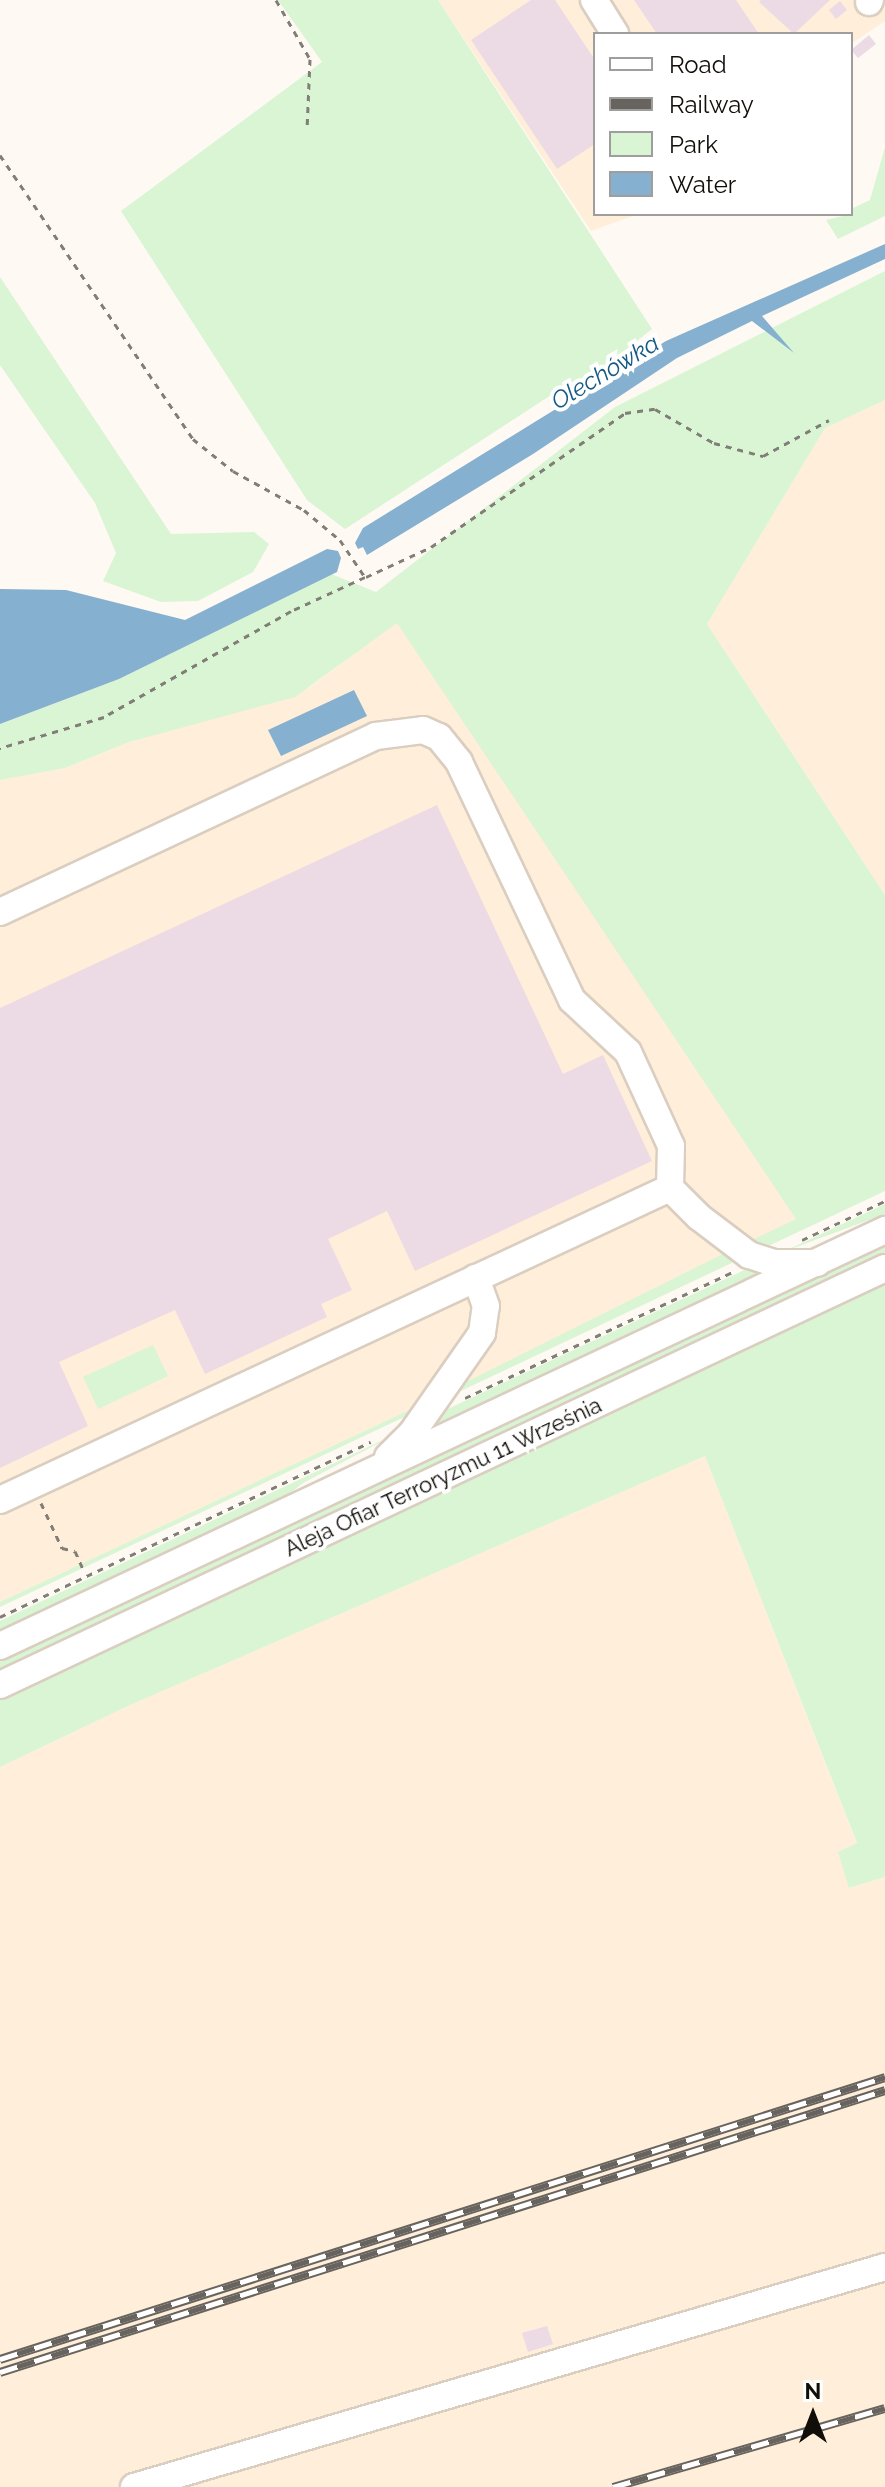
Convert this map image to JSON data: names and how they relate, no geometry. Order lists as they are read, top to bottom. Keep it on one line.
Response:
{"streets":{"street":["Aleja Ofiar Terroryzmu 11 Września"]},"water":["Olechówka"],"legend":["Road","Railway","Park","Water"],"north":"top"}
